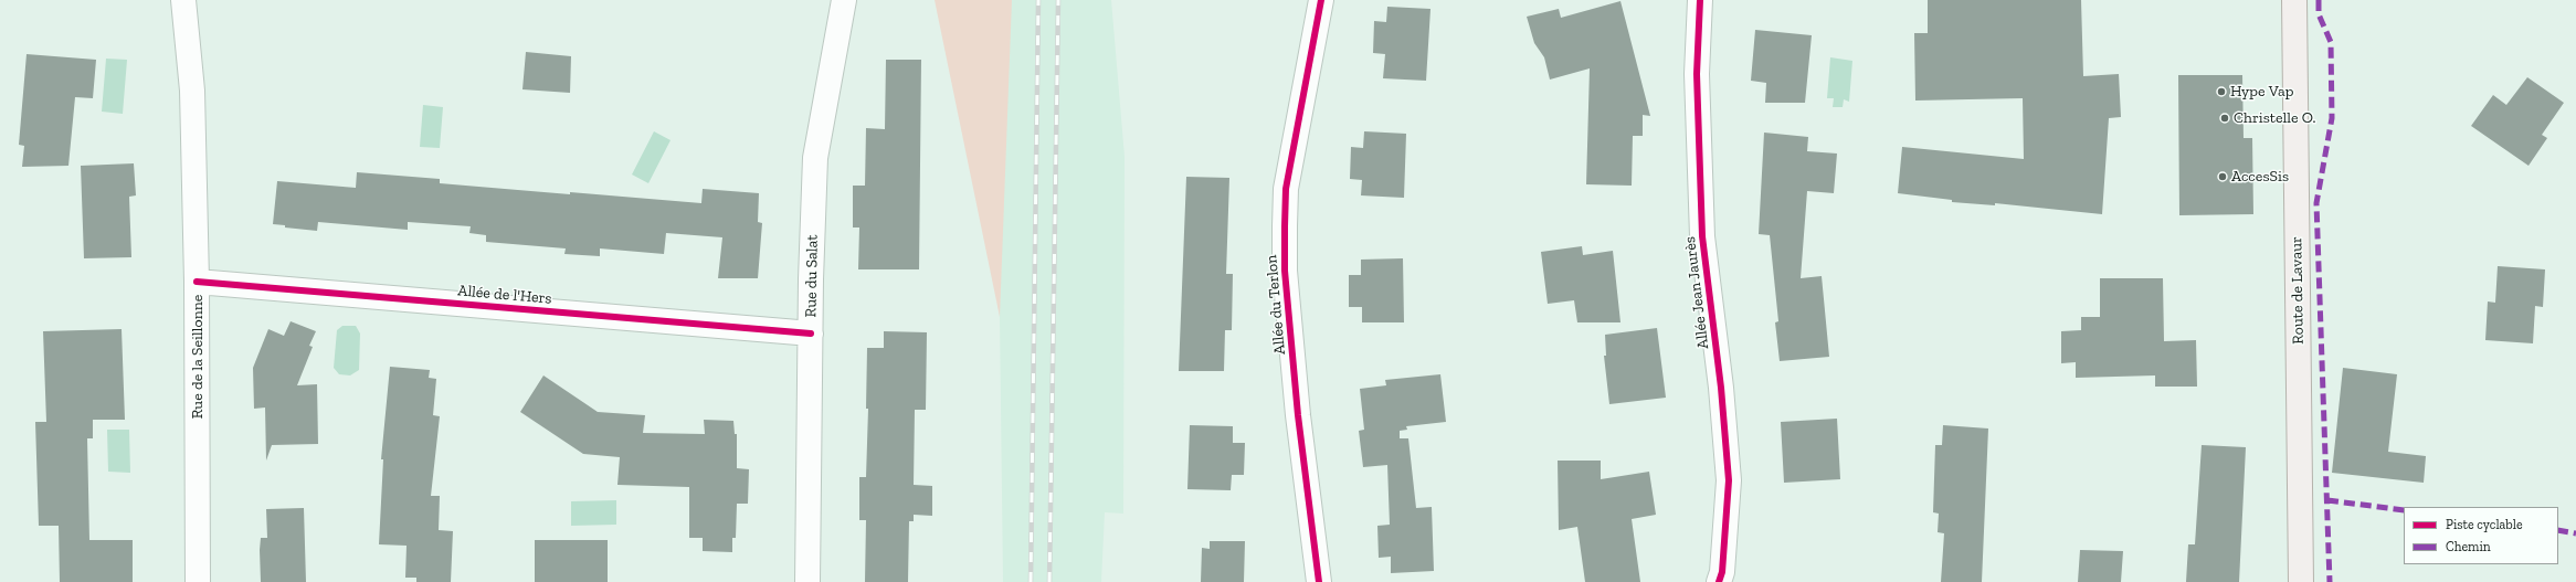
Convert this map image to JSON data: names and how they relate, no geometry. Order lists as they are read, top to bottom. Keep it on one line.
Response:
{"streets":{"main road":["Route de Lavaur"],"street":["Rue du Salat","Allée Jean Jaurès","Allée de l'Hers","Allée du Terlon","Rue de la Seillonne"]},"crossings":[["Rue du Salat","Allée de l'Hers"],["Allée de l'Hers","Rue de la Seillonne"]],"places":["Hype Vap","Christelle O.","AccesSis"],"legend":["Piste cyclable","Chemin"]}
